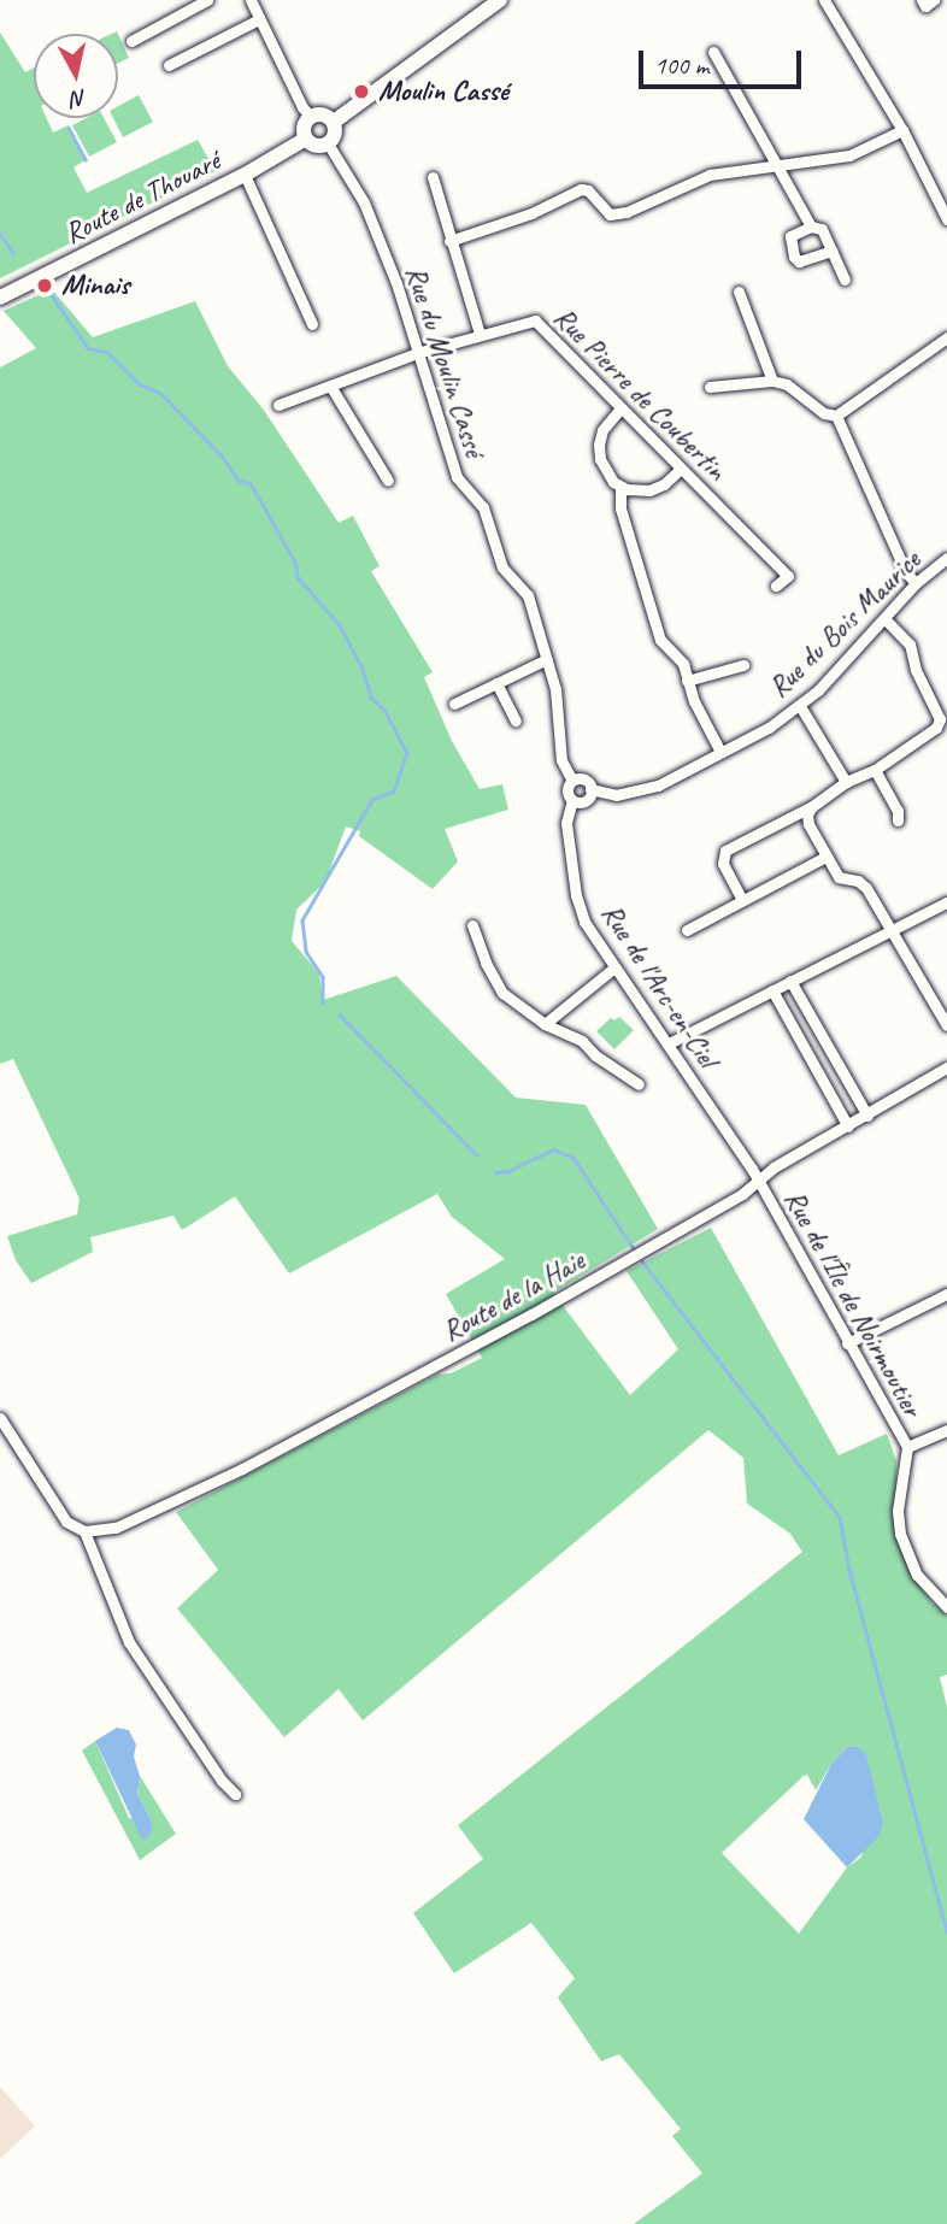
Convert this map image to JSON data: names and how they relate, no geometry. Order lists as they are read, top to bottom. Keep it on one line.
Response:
{"streets":{"street":["Route de Thouaré","Rue du Moulin Cassé","Rue Pierre de Coubertin","Rue du Bois Maurice","Rue de l'Arc-en-Ciel","Route de la Haie","Rue de l'Île de Noirmoutier"]},"crossings":[["Route de Thouaré","Rue du Moulin Cassé"],["Rue du Moulin Cassé","Rue Pierre de Coubertin"],["Rue du Moulin Cassé","Rue du Bois Maurice"],["Rue du Moulin Cassé","Rue de l'Arc-en-Ciel"],["Rue du Bois Maurice","Rue de l'Arc-en-Ciel"],["Rue de l'Arc-en-Ciel","Route de la Haie"],["Rue de l'Arc-en-Ciel","Rue de l'Île de Noirmoutier"],["Route de la Haie","Rue de l'Île de Noirmoutier"]],"places":["Moulin Cassé","Minais"],"scale_bar":"100 m","north":"bottom"}
